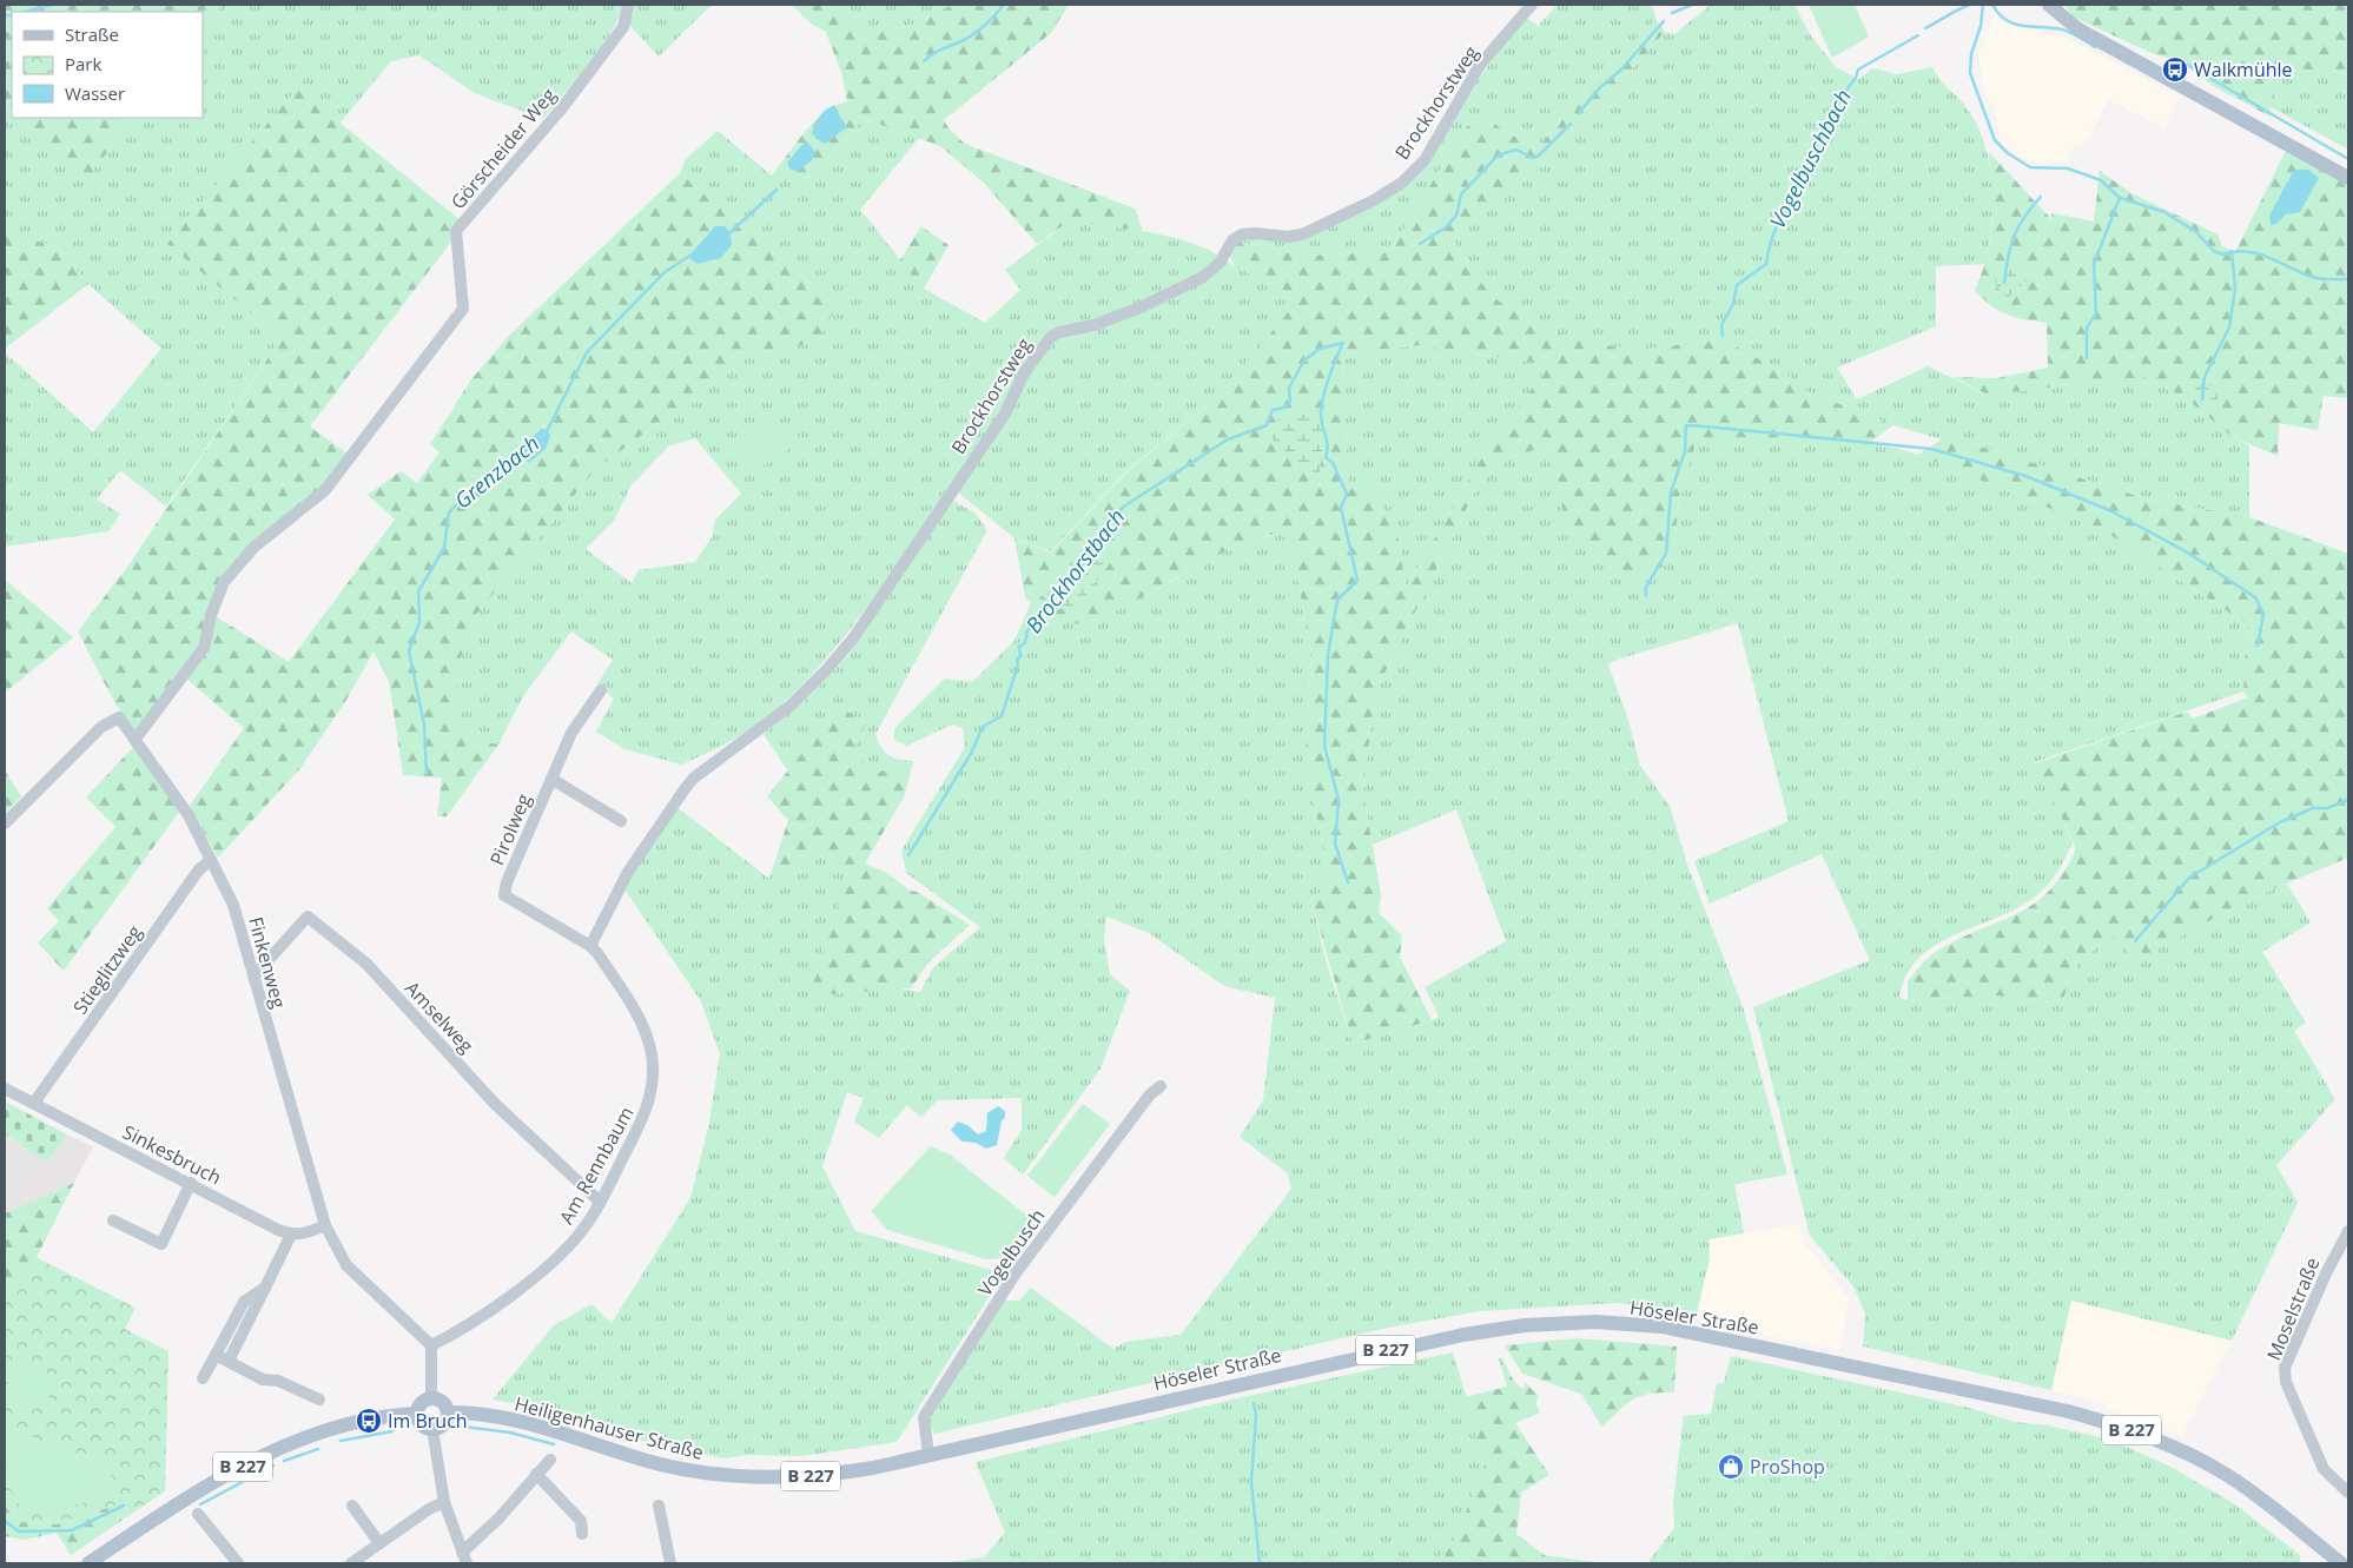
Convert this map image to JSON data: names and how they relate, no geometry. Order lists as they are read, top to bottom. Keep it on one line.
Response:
{"streets":{"main road":["Höseler Straße","B 227","Heiligenhauser Straße"],"street":["Brockhorstweg","Görscheider Weg","Pirolweg","Finkenweg","Stieglitzweg","Amselweg","Sinkesbruch","Am Rennbaum","Vogelbusch","Moselstraße"]},"crossings":[["Brockhorstweg","Am Rennbaum"],["Görscheider Weg","Finkenweg"],["Pirolweg","Am Rennbaum"],["Finkenweg","Stieglitzweg"],["Finkenweg","Amselweg"],["Finkenweg","Am Rennbaum"],["Stieglitzweg","Sinkesbruch"],["Amselweg","Am Rennbaum"],["Vogelbusch","Heiligenhauser Straße"],["Höseler Straße","Heiligenhauser Straße"],["B 227","Heiligenhauser Straße"]],"water":["Vogelbuschbach","Grenzbach","Brockhorstbach"],"places":{"bus stop":["Walkmühle","Im Bruch"],"shop":["ProShop"]},"legend":["Straße","Park","Wasser"]}
